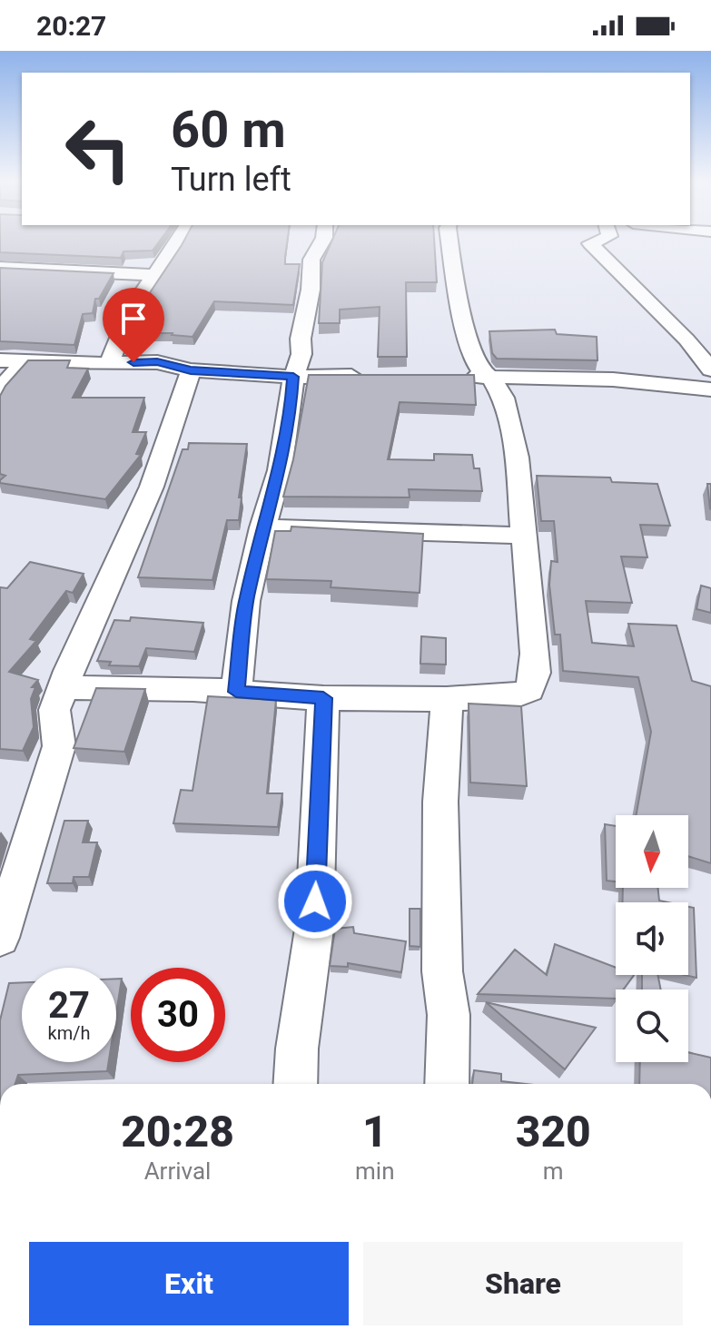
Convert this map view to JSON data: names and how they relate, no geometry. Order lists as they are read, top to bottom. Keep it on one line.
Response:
{"north":"bottom","page":{"status":"20:27","turn":["60 m","Turn left"],"speed":"27 km/h","limit":"30","eta":["20:28","Arrival","1","min","320","m"],"buttons":["Exit","Share"]}}
